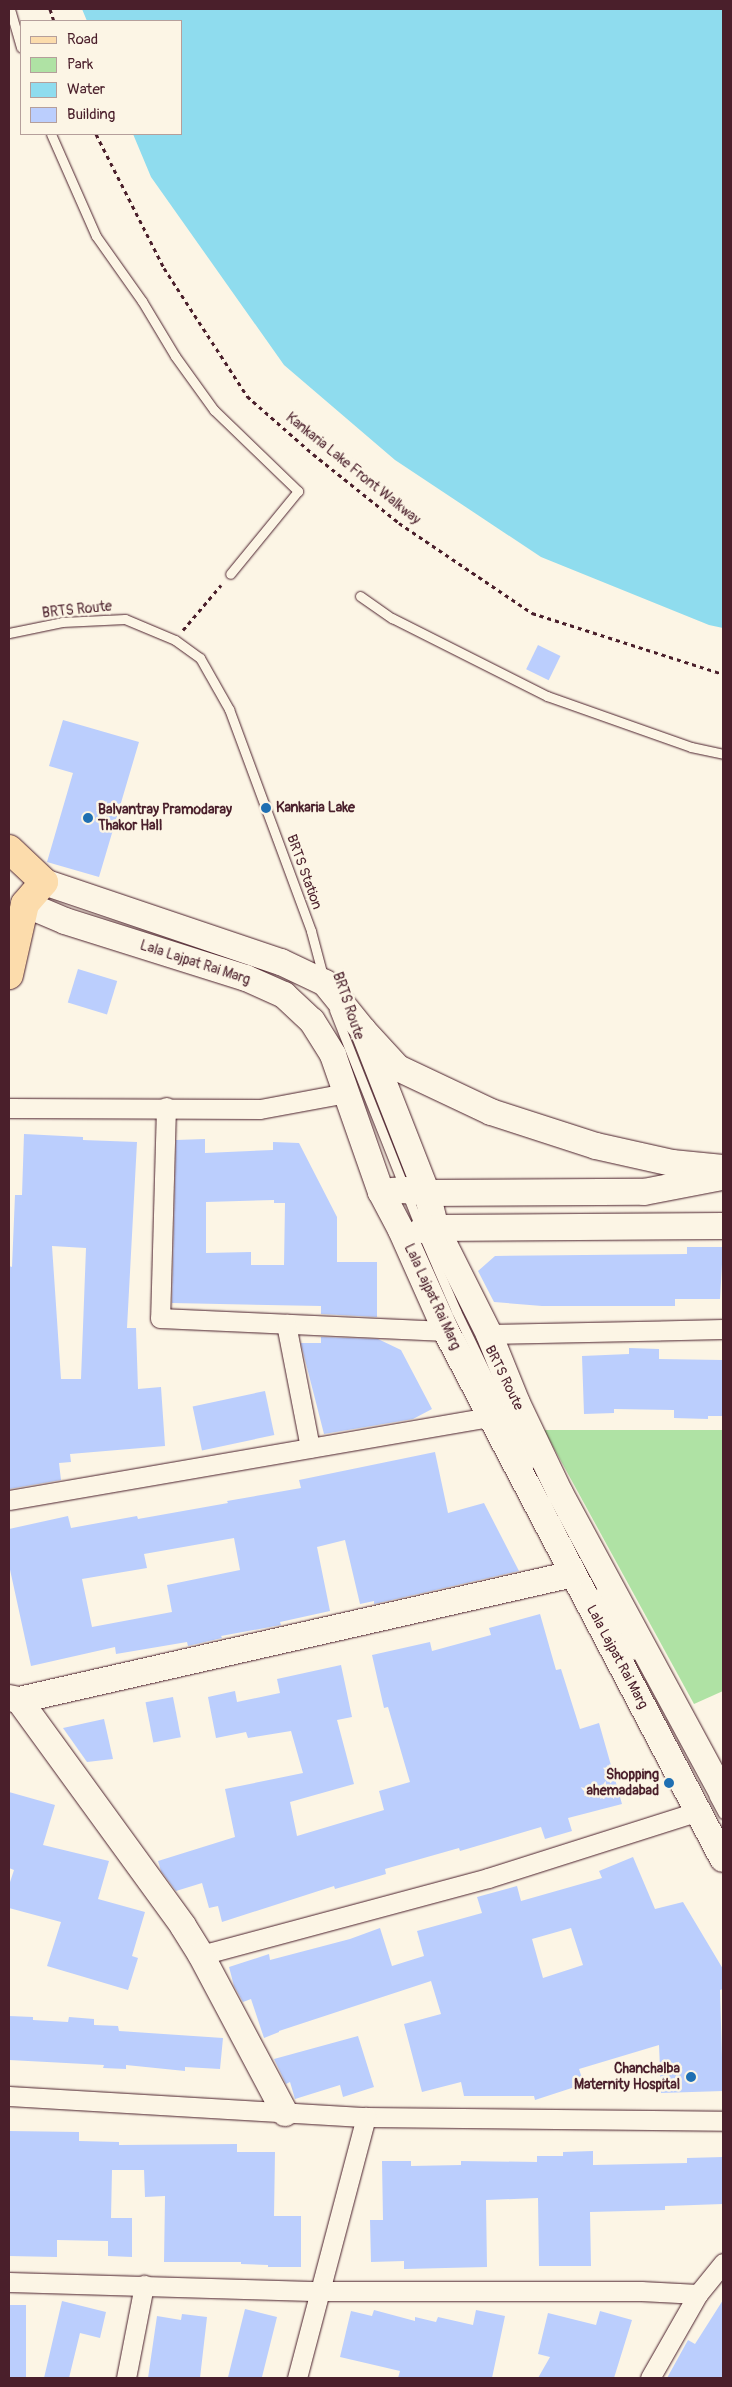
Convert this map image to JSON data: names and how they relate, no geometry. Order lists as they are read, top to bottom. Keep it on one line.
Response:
{"streets":{"main road":["Lala Lajpat Rai Marg"],"lane":["BRTS Route","BRTS Station"],"path":["Kankaria Lake Front Walkway"]},"crossings":[["BRTS Route","BRTS Station"],["BRTS Route","Lala Lajpat Rai Marg"]],"places":["Kankaria Lake","Balvantray Pramodaray Thakor Hall","Shopping ahemadabad","Chanchalba Maternity Hospital"],"legend":["Road","Park","Water","Building"]}
